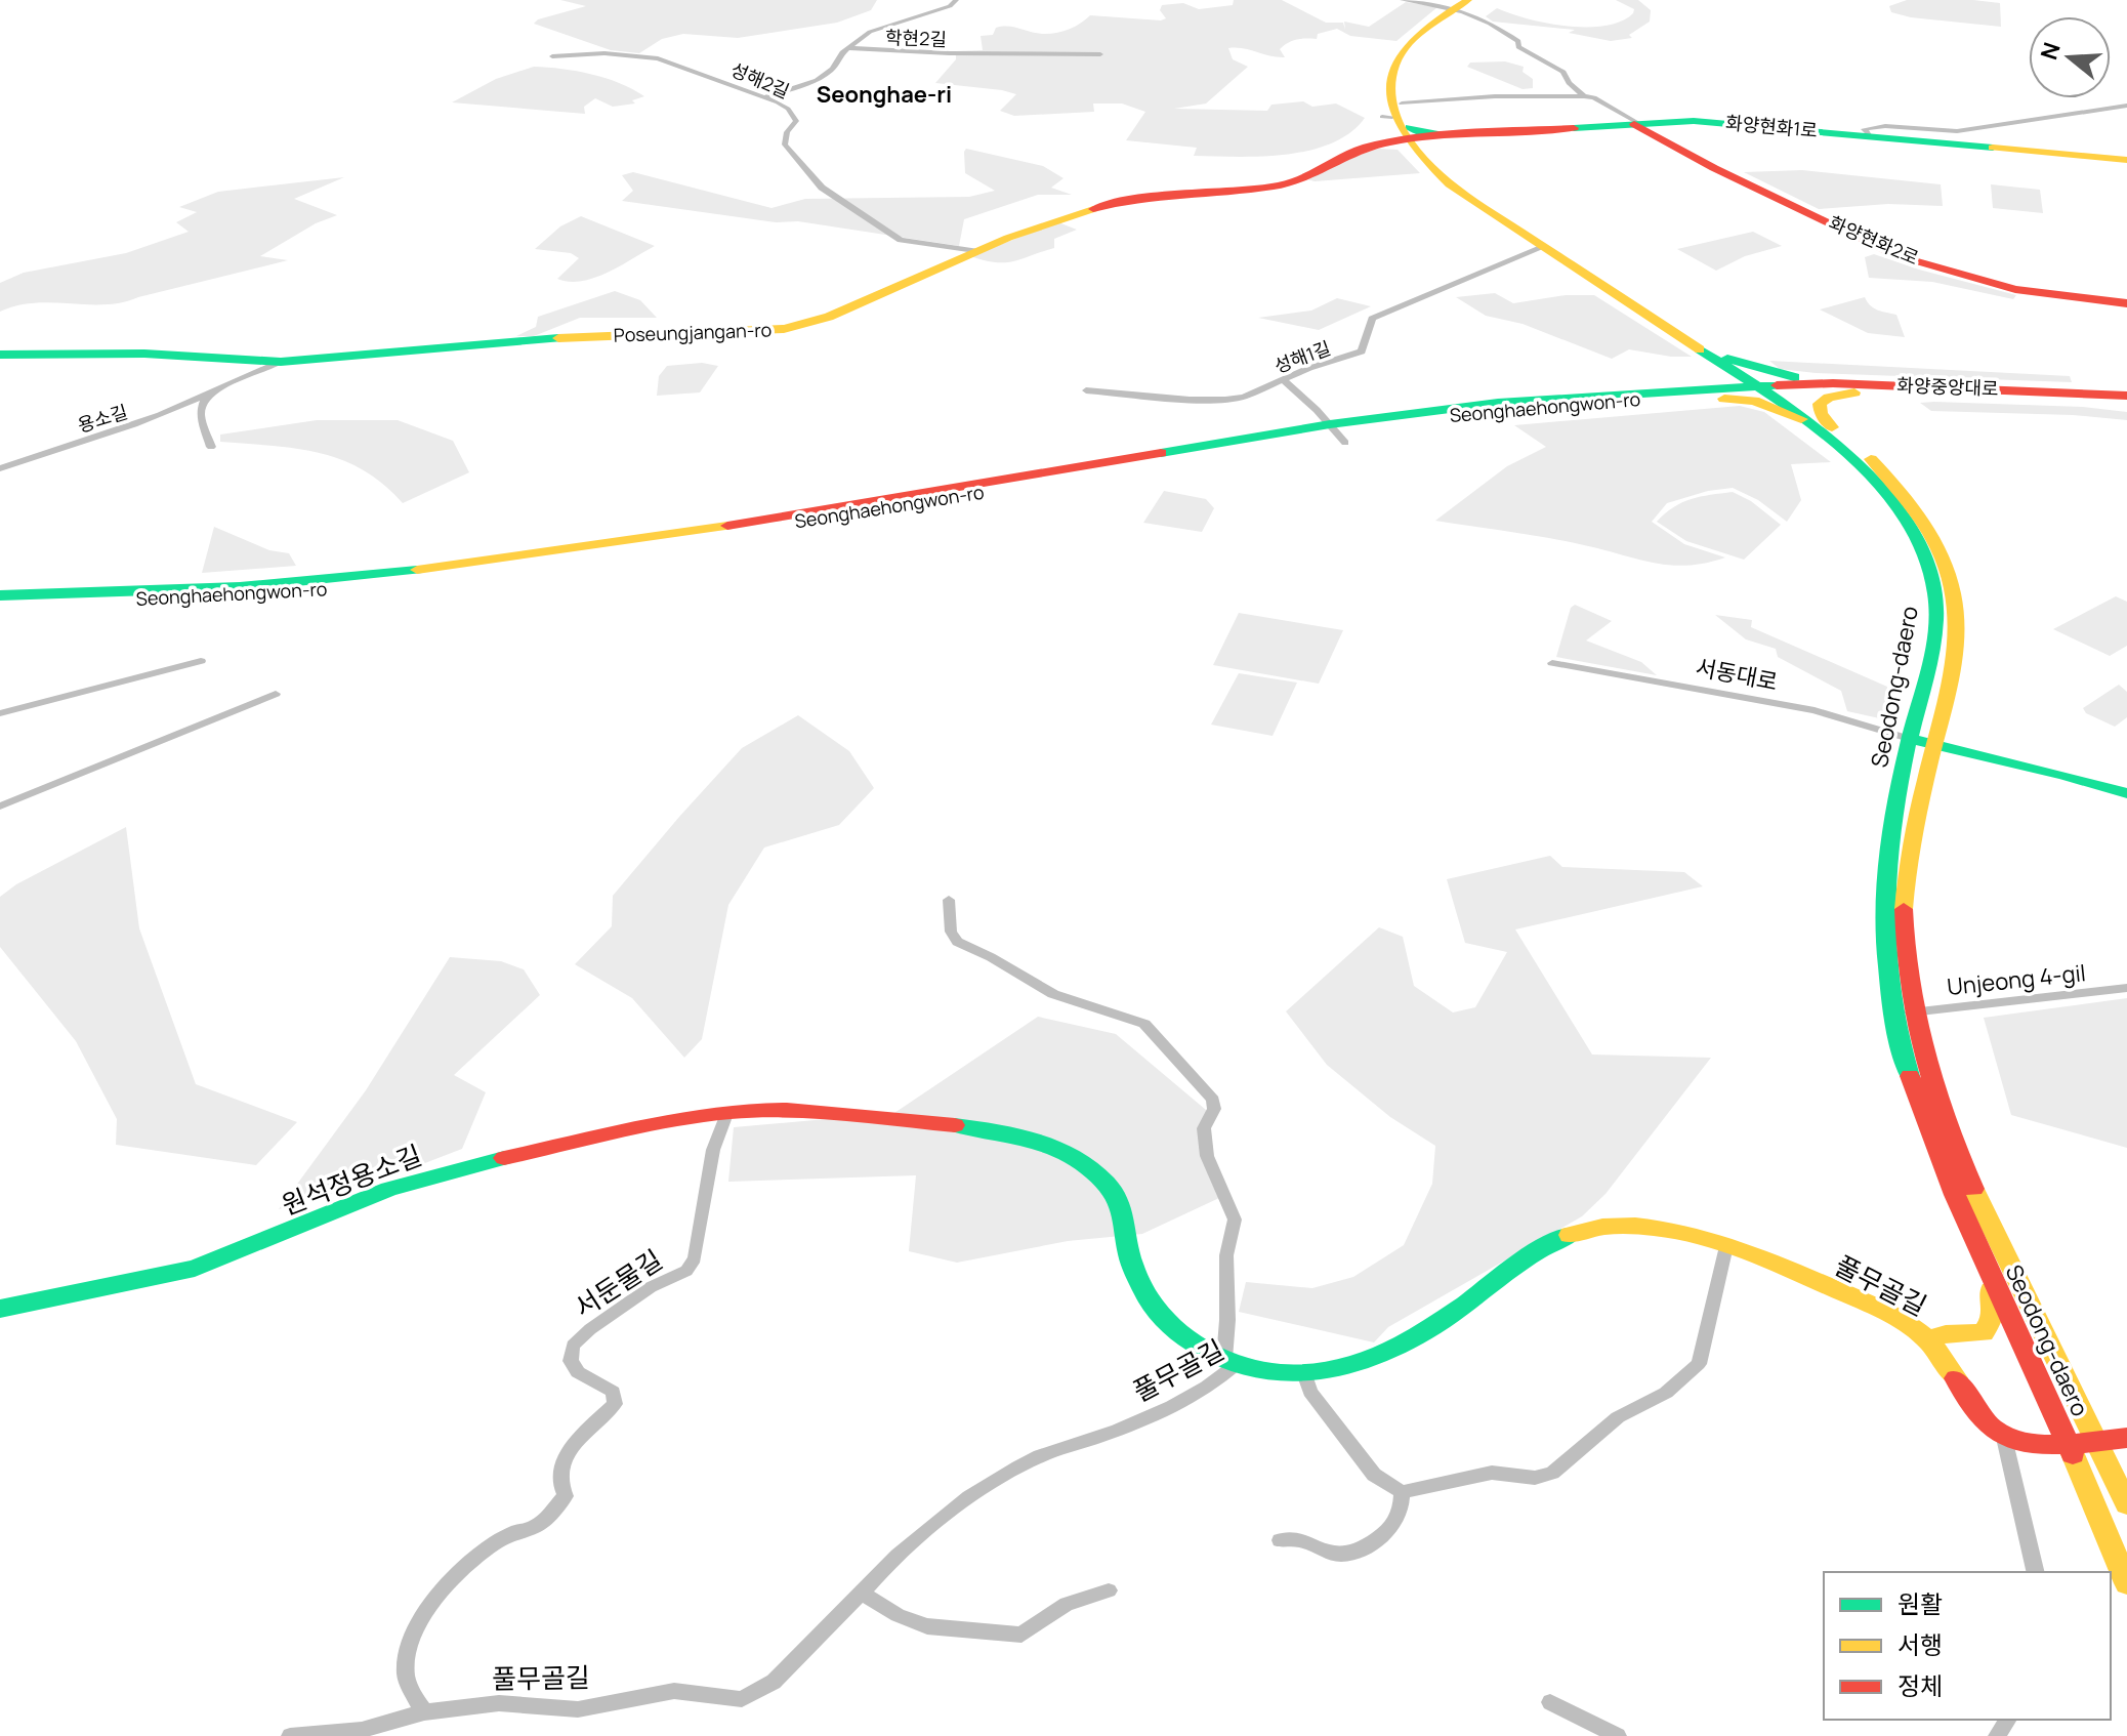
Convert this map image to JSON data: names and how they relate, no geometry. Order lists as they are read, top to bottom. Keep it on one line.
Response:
{"streets":{"main road":["화양현화1로","화양현화2로","Poseungjangan-ro","화양중앙대로","Seonghaehongwon-ro","Seodong-daero","원석정용소길","풀무골길"],"street":["학현2길","성해2길","성해1길","용소길","서동대로","Unjeong 4-gil","서둔물길"]},"crossings":[["성해2길","Poseungjangan-ro"],["화양현화1로","화양현화2로"],["화양현화1로","Poseungjangan-ro"],["화양현화1로","Seodong-daero"],["Poseungjangan-ro","용소길"],["Poseungjangan-ro","Seodong-daero"],["성해1길","Seodong-daero"],["화양중앙대로","Seonghaehongwon-ro"],["화양중앙대로","Seodong-daero"],["Seonghaehongwon-ro","Seodong-daero"],["서동대로","Seodong-daero"],["Seodong-daero","Unjeong 4-gil"],["원석정용소길","서둔물길"],["서둔물길","풀무골길"]],"districts":["Seonghae-ri"],"legend":["원활","서행","정체"],"north":"left"}
